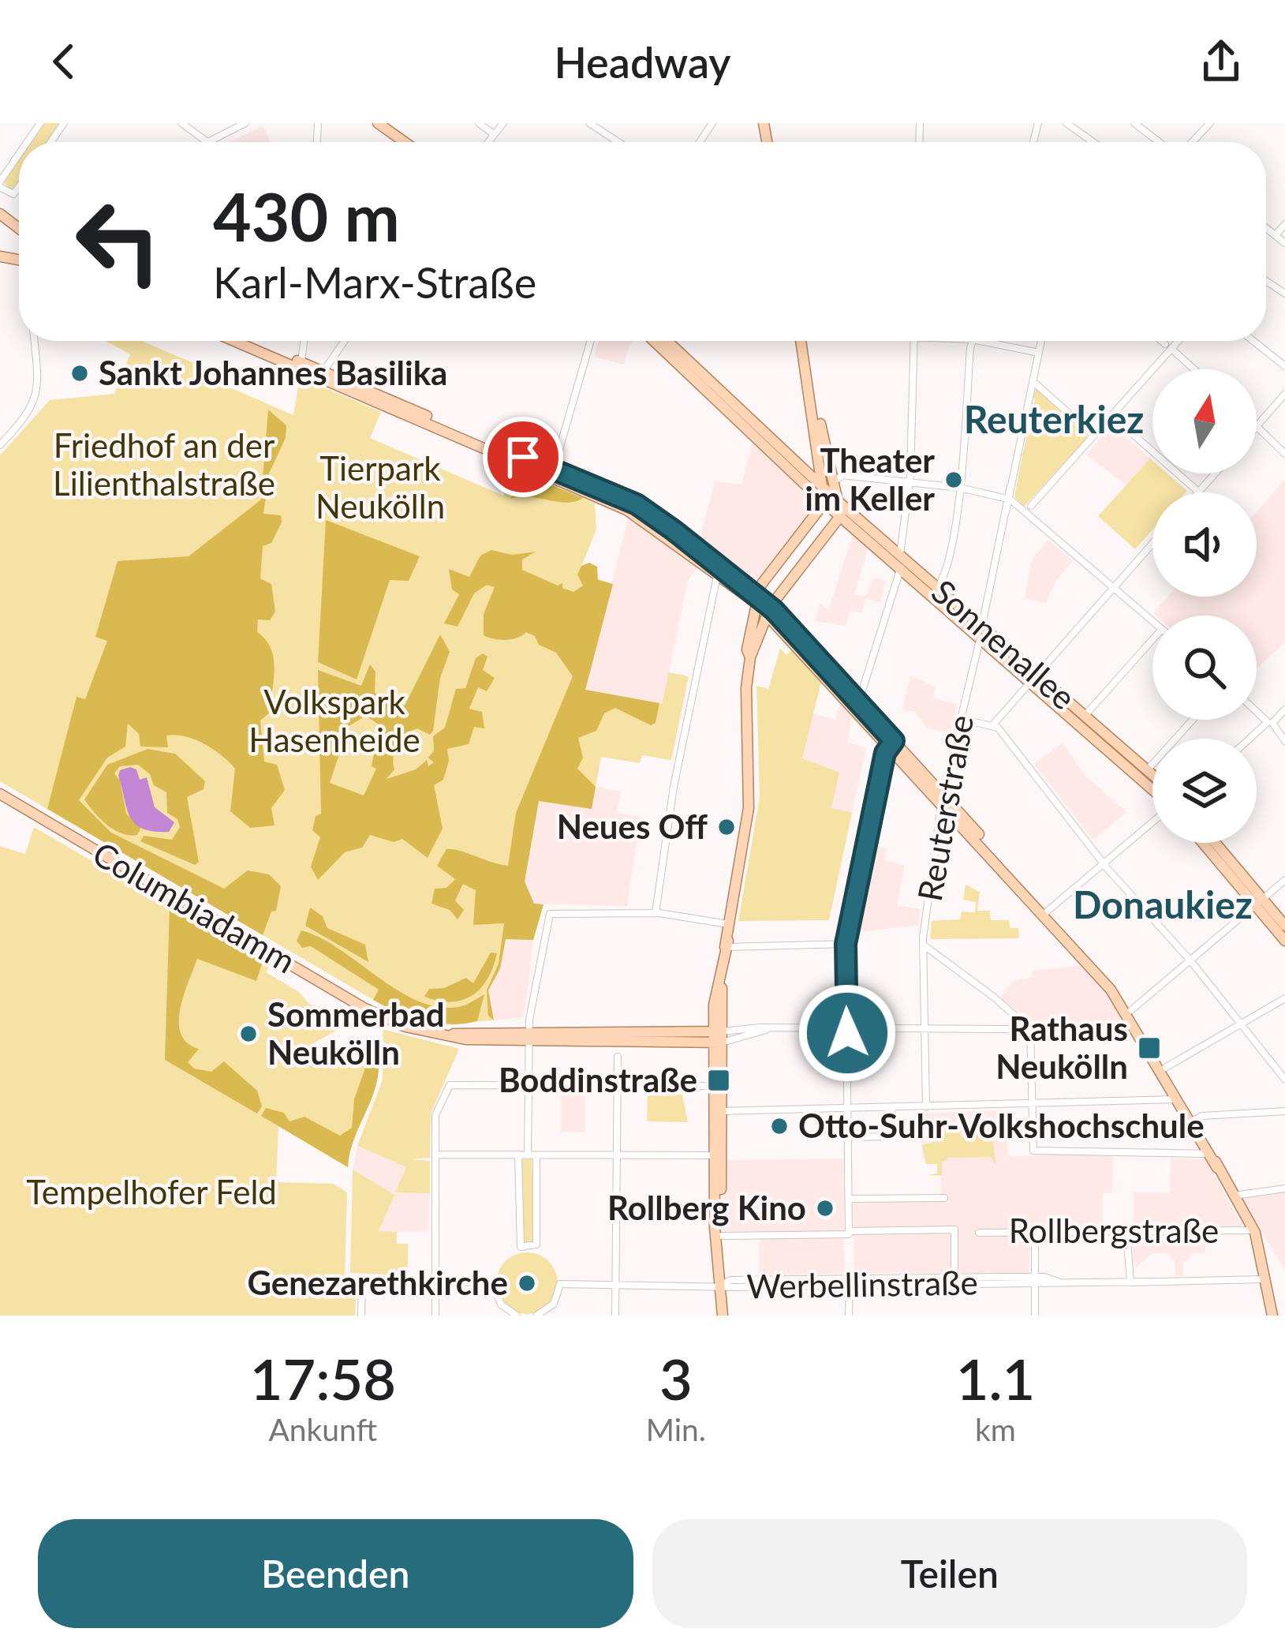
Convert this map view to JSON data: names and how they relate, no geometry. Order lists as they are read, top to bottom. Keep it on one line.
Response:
{"streets":{"main road":["Sonnenallee","Columbiadamm"],"street":["Reuterstraße","Rollbergstraße","Werbellinstraße"]},"crossings":[["Sonnenallee","Reuterstraße"]],"districts":["Reuterkiez","Donaukiez"],"parks":["Friedhof an der Lilienthalstraße","Tierpark Neukölln","Volkspark Hasenheide","Tempelhofer Feld"],"places":{"other":["Sankt Johannes Basilika","Theater im Keller","Neues Off","Sommerbad Neukölln","Otto-Suhr-Volkshochschule","Rollberg Kino","Genezarethkirche"],"transit":["Rathaus Neukölln","Boddinstraße"]},"north":"top","page":{"header":"Headway","turn":["430 m","Karl-Marx-Straße"],"eta":["17:58","Ankunft","3","Min.","1.1","km"],"buttons":["Beenden","Teilen"]}}
